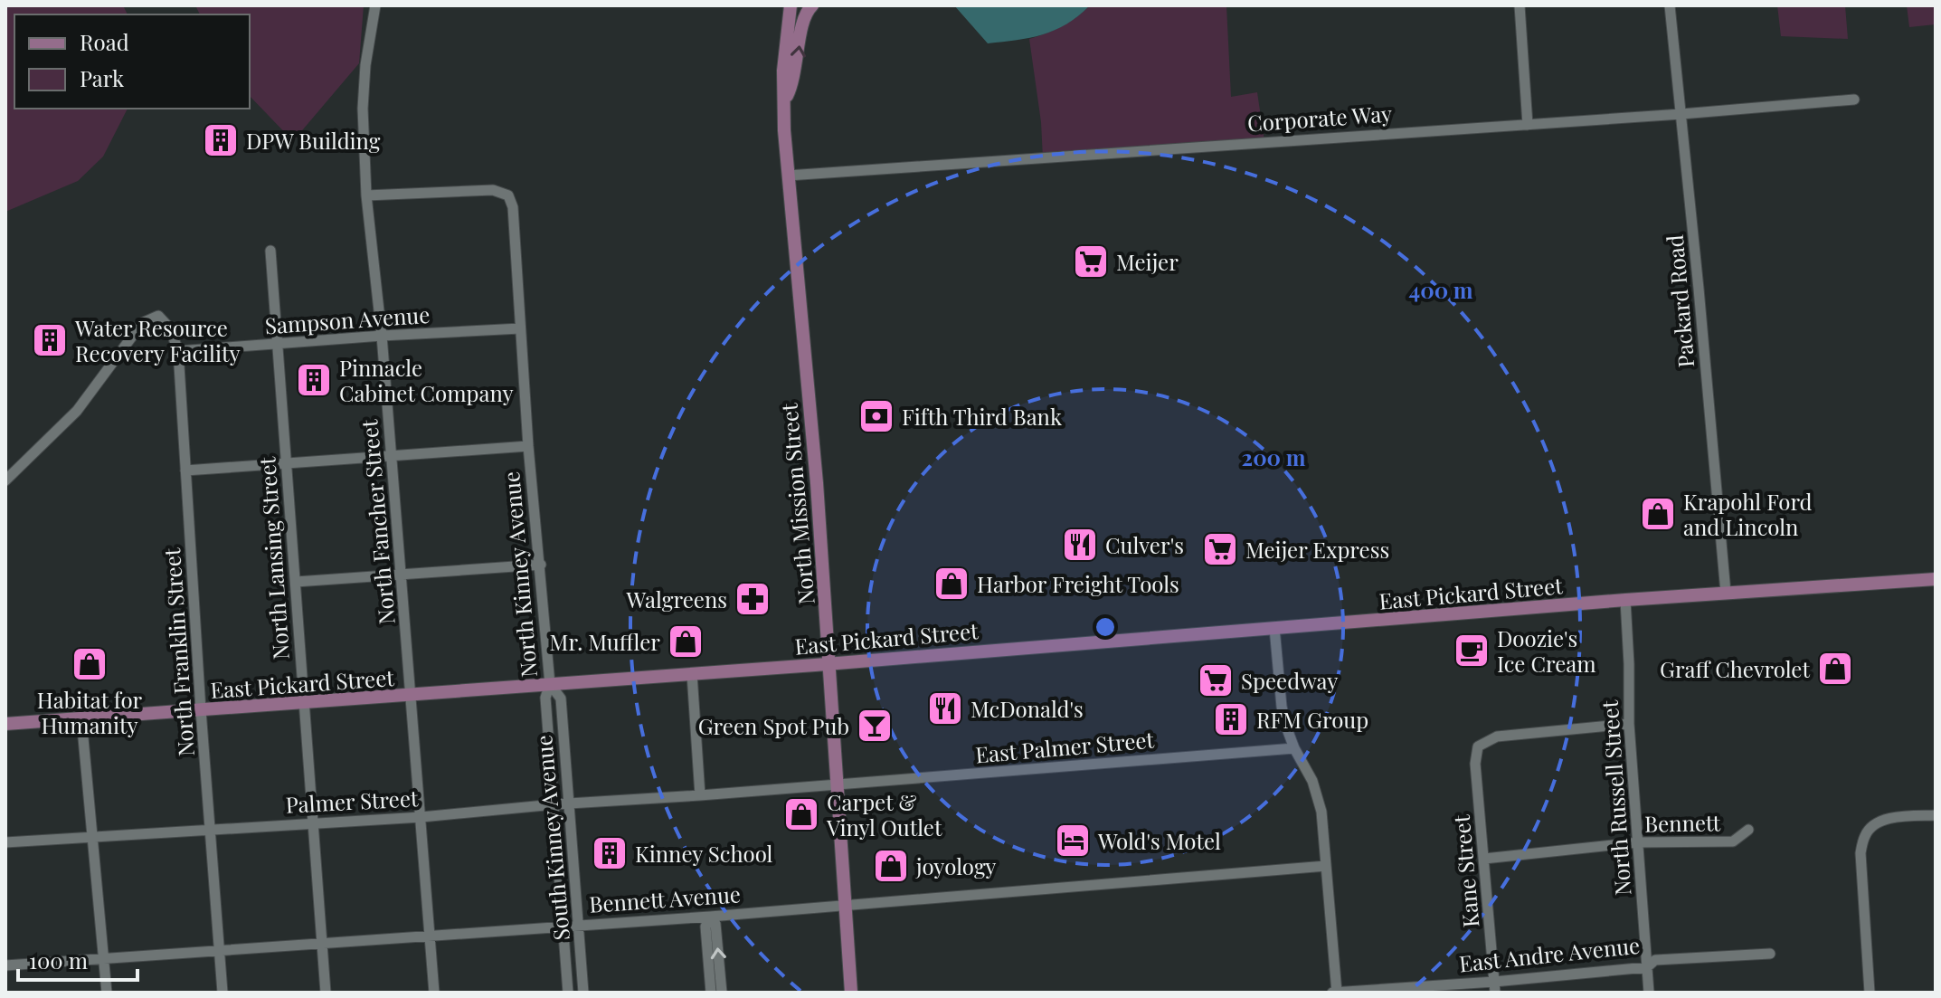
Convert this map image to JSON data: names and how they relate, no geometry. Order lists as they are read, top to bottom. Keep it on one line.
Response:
{"streets":{"main road":["North Mission Street","East Pickard Street"],"street":["Corporate Way","Packard Road","Sampson Avenue","North Fancher Street","North Lansing Street","North Kinney Avenue","North Franklin Street","East Palmer Street","North Russell Street","Palmer Street","Bennett","South Kinney Avenue","Kane Street","Bennett Avenue","East Andre Avenue"]},"crossings":[["Corporate Way","Packard Road"],["Corporate Way","North Mission Street"],["Packard Road","East Pickard Street"],["Sampson Avenue","North Fancher Street"],["Sampson Avenue","North Lansing Street"],["Sampson Avenue","North Kinney Avenue"],["Sampson Avenue","North Franklin Street"],["North Mission Street","East Pickard Street"],["North Mission Street","East Palmer Street"],["North Mission Street","Bennett Avenue"],["North Fancher Street","North Kinney Avenue"],["North Fancher Street","East Pickard Street"],["North Fancher Street","Palmer Street"],["North Fancher Street","Bennett Avenue"],["North Lansing Street","East Pickard Street"],["North Lansing Street","Palmer Street"],["North Lansing Street","Bennett Avenue"],["North Kinney Avenue","East Pickard Street"],["North Kinney Avenue","Palmer Street"],["North Kinney Avenue","South Kinney Avenue"],["North Kinney Avenue","Bennett Avenue"],["East Pickard Street","North Franklin Street"],["East Pickard Street","North Russell Street"],["East Pickard Street","South Kinney Avenue"],["North Franklin Street","Palmer Street"],["North Franklin Street","Bennett Avenue"],["East Palmer Street","Palmer Street"],["North Russell Street","Bennett"],["North Russell Street","Kane Street"],["North Russell Street","East Andre Avenue"],["Palmer Street","South Kinney Avenue"],["Bennett","Kane Street"],["South Kinney Avenue","Bennett Avenue"],["Kane Street","East Andre Avenue"]],"places":{"building":["DPW Building","Water Resource Recovery Facility","Pinnacle Cabinet Company","RFM Group","Kinney School"],"supermarket":["Meijer","Meijer Express","Speedway"],"bank":["Fifth Third Bank"],"shop":["Krapohl Ford and Lincoln","Harbor Freight Tools","Mr. Muffler","Habitat for Humanity","Graff Chevrolet","Carpet & Vinyl Outlet","joyology"],"restaurant":["Culver's","McDonald's"],"pharmacy":["Walgreens"],"cafe":["Doozie's Ice Cream"],"bar":["Green Spot Pub"],"hotel":["Wold's Motel"]},"legend":["Road","Park"],"scale_bar":"100 m","rings":["400 m","200 m"]}
